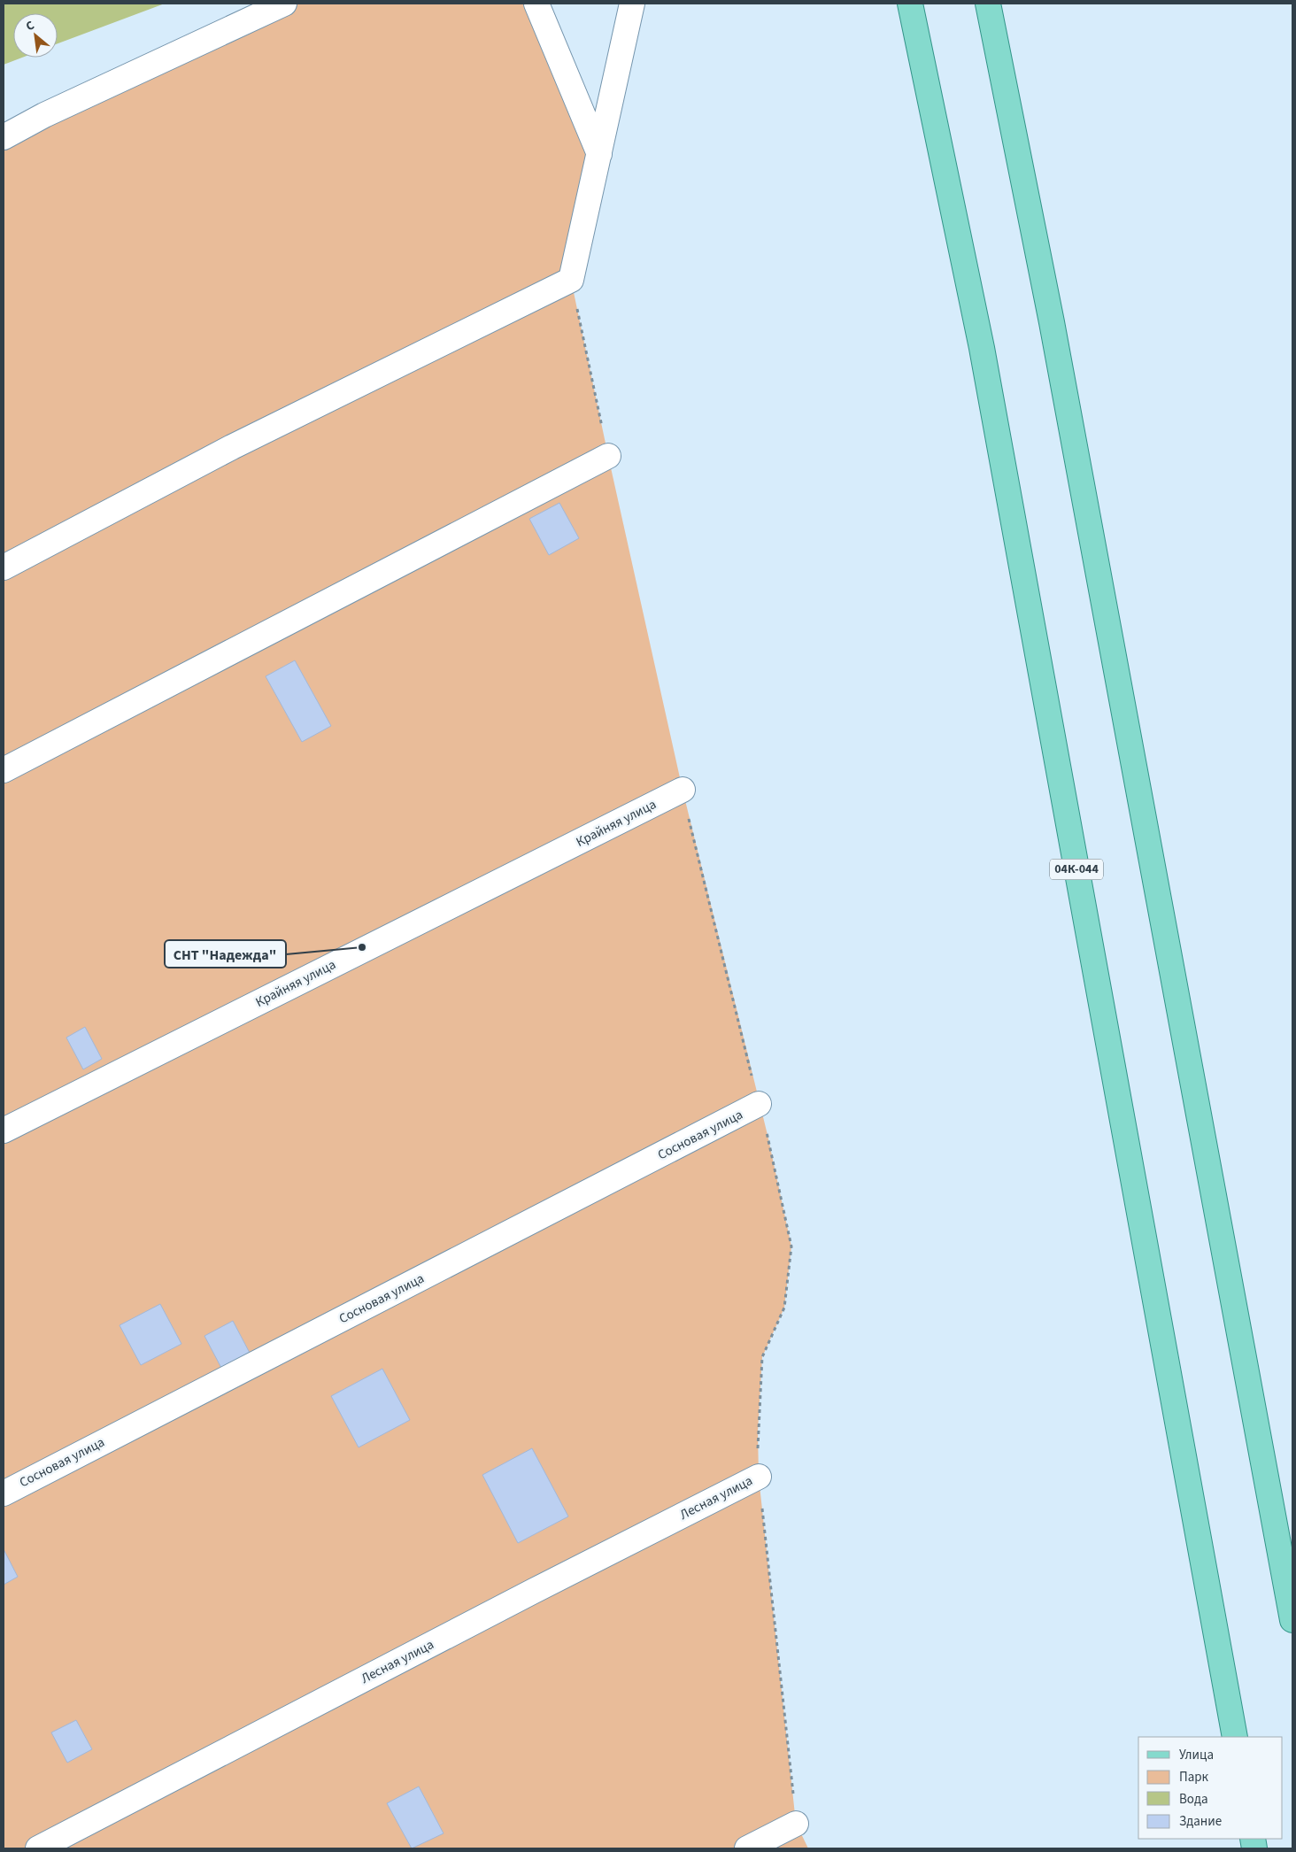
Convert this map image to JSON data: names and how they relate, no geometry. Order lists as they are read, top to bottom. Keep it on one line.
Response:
{"streets":{"main road":["04К-044"],"street":["Крайняя улица","Сосновая улица","Лесная улица"]},"places":["СНТ \"Надежда\""],"legend":["Улица","Парк","Вода","Здание"],"north":"top left"}
